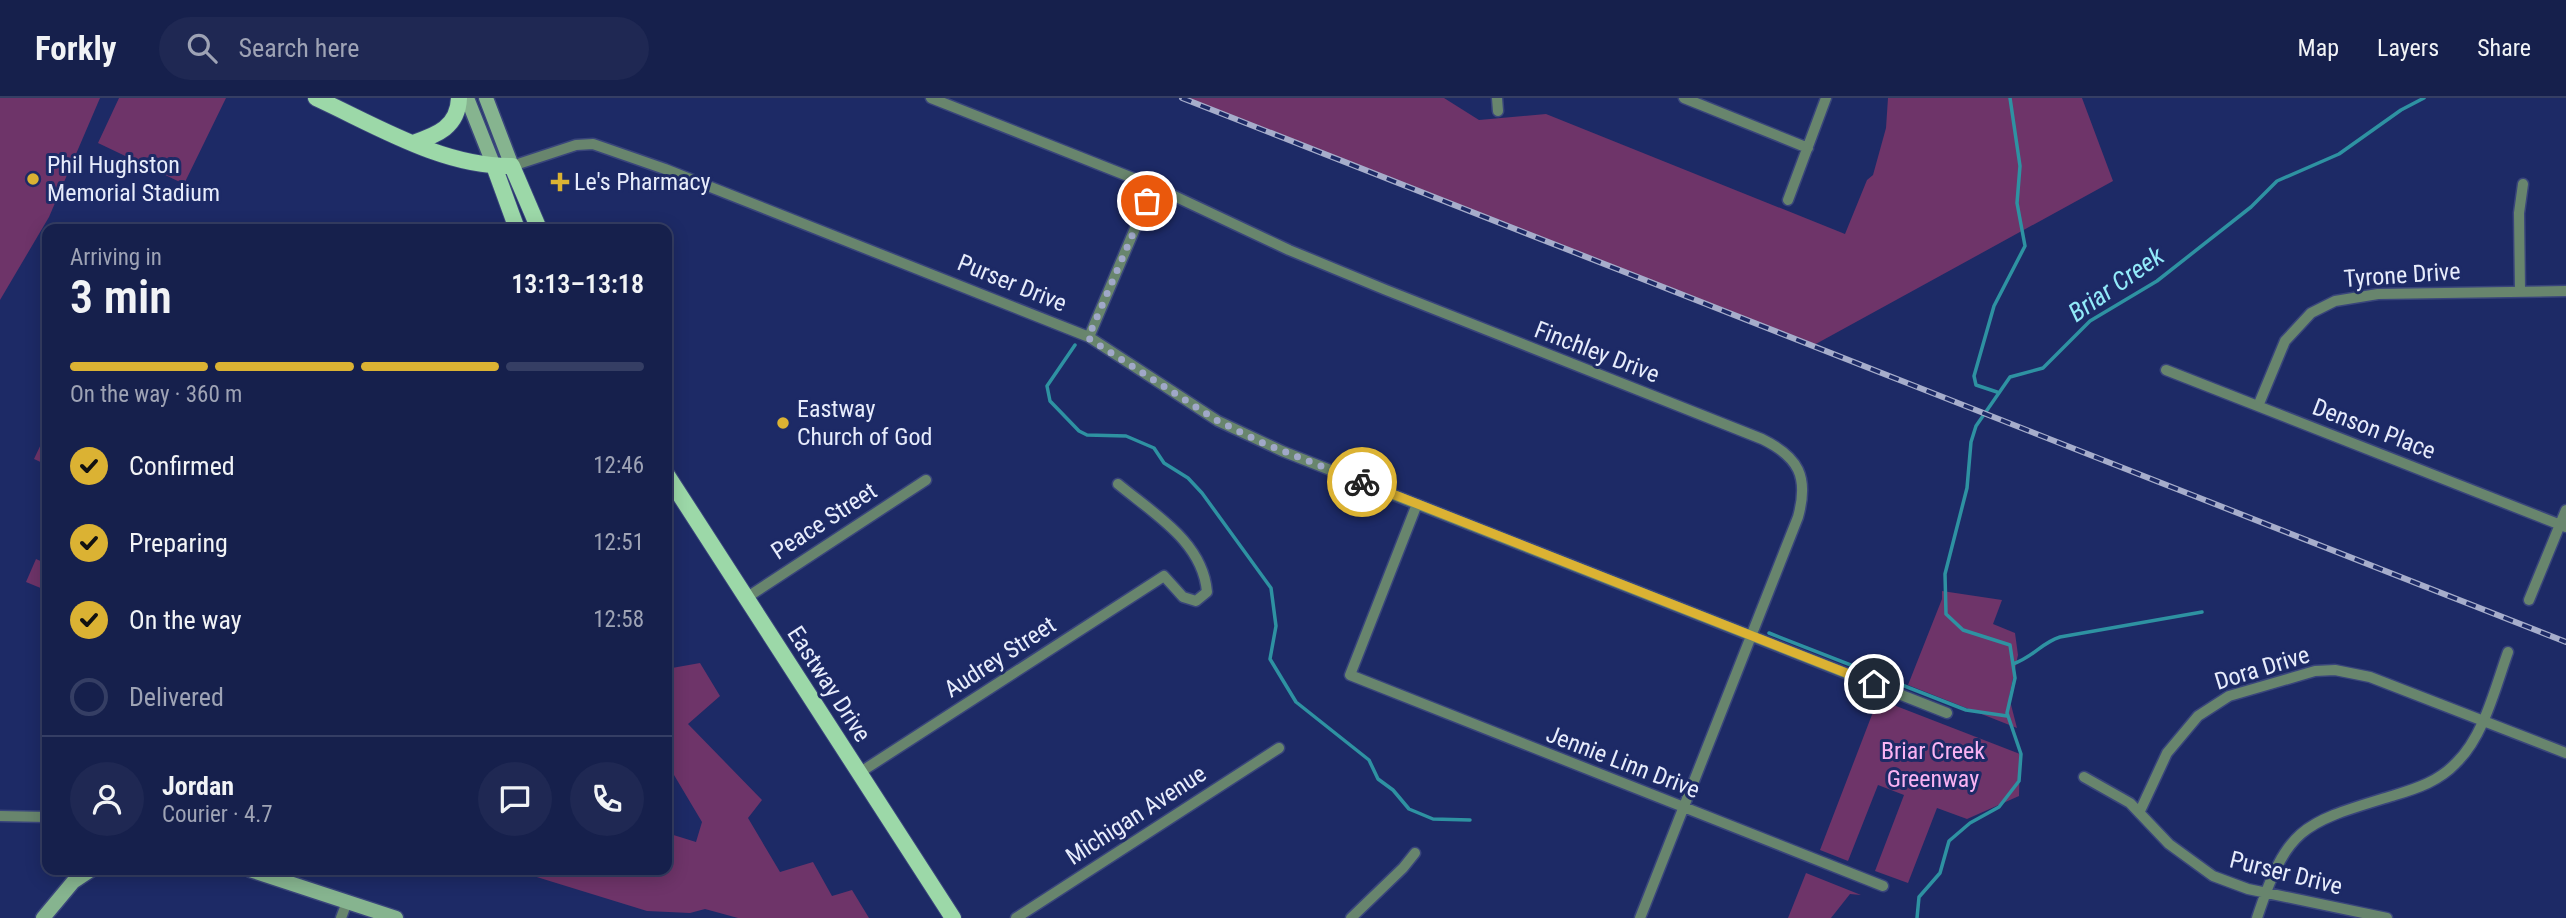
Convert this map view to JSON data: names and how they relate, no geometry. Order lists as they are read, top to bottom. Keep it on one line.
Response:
{"streets":{"main road":["Eastway Drive"],"street":["Tyrone Drive","Purser Drive","Finchley Drive","Denson Place","Peace Street","Audrey Street","Dora Drive","Jennie Linn Drive","Michigan Avenue"]},"crossings":[["Tyrone Drive","Denson Place"],["Purser Drive","Finchley Drive"],["Purser Drive","Dora Drive"],["Purser Drive","Jennie Linn Drive"],["Finchley Drive","Jennie Linn Drive"],["Peace Street","Eastway Drive"],["Audrey Street","Eastway Drive"]],"water":["Briar Creek"],"parks":["Briar Creek Greenway"],"places":{"other":["Phil Hughston Memorial Stadium","Eastway Church of God"],"health":["Le's Pharmacy"]},"page":{"header":"Forkly","search":"Search here","nav":["Map","Layers","Share"],"heading":["3 min","Arriving in","13:13–13:18"],"panel":["Jordan","Courier · 4.7"],"bar":"On the way · 360 m","list":[["Confirmed","12:46"],["Preparing","12:51"],["On the way","12:58"],"Delivered"]}}
